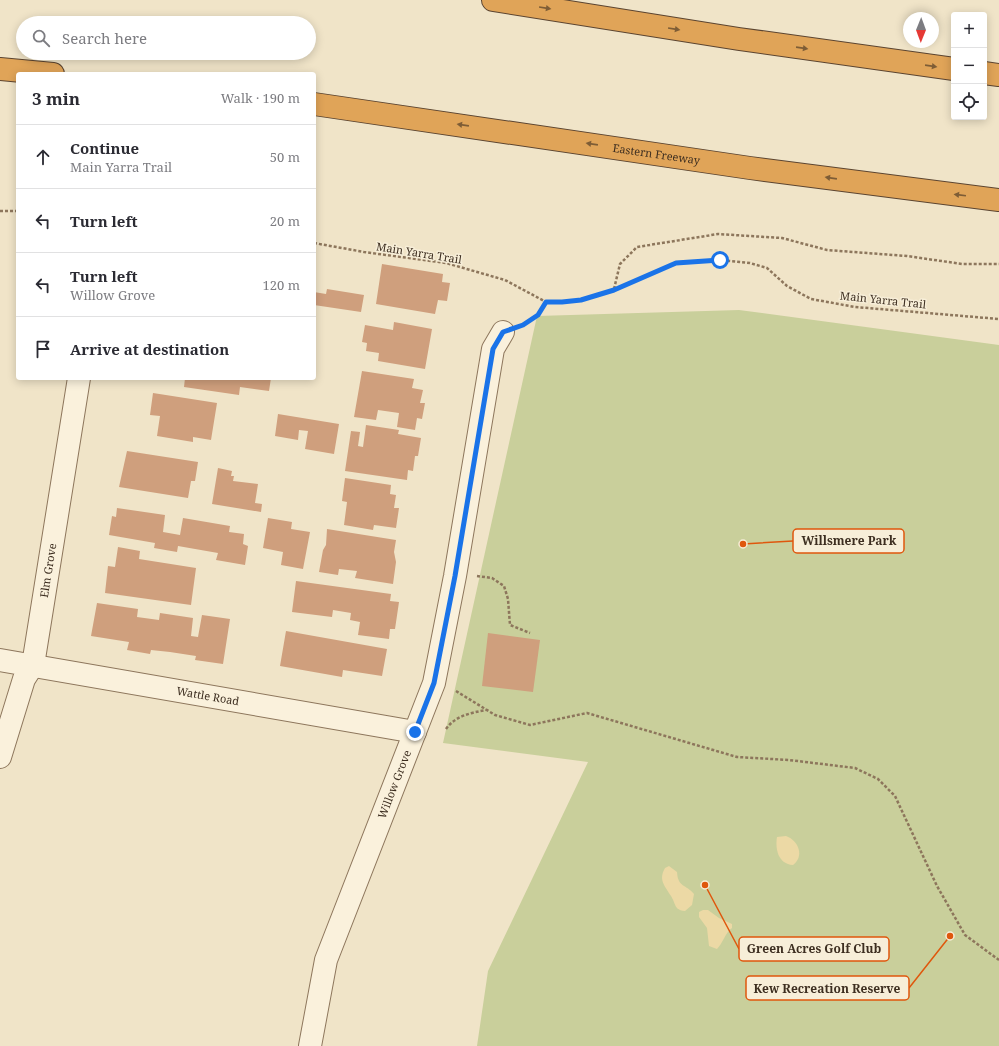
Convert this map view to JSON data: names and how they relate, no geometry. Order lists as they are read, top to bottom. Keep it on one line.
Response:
{"streets":{"highway":["Eastern Freeway"],"street":["Elm Grove","Wattle Road","Willow Grove"],"path":["Main Yarra Trail"]},"crossings":[["Elm Grove","Wattle Road"],["Wattle Road","Willow Grove"]],"places":["Willsmere Park","Green Acres Golf Club","Kew Recreation Reserve"],"north":"bottom","page":{"map_buttons":["+","−"],"search":"Search here","heading":["3 min","Walk · 190 m"],"list":[["Continue","Main Yarra Trail","50 m"],["Turn left","20 m"],["Turn left","Willow Grove","120 m"],"Arrive at destination"]}}
